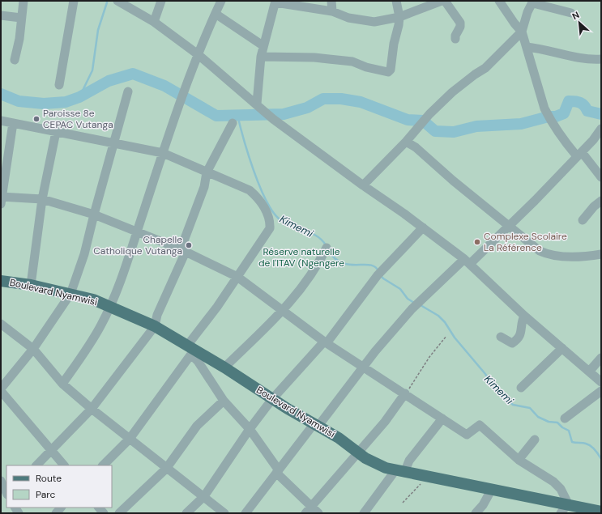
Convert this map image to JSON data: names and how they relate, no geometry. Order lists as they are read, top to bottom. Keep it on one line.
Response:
{"streets":{"main road":["Boulevard Nyamwisi"]},"water":["Kimemi"],"parks":["Réserve naturelle de l'ITAV (Ngengere"],"places":["Paroisse 8e CEPAC Vutanga","Complexe Scolaire La Référence","Chapelle Catholique Vutanga"],"legend":["Route","Parc"],"north":"top left"}
